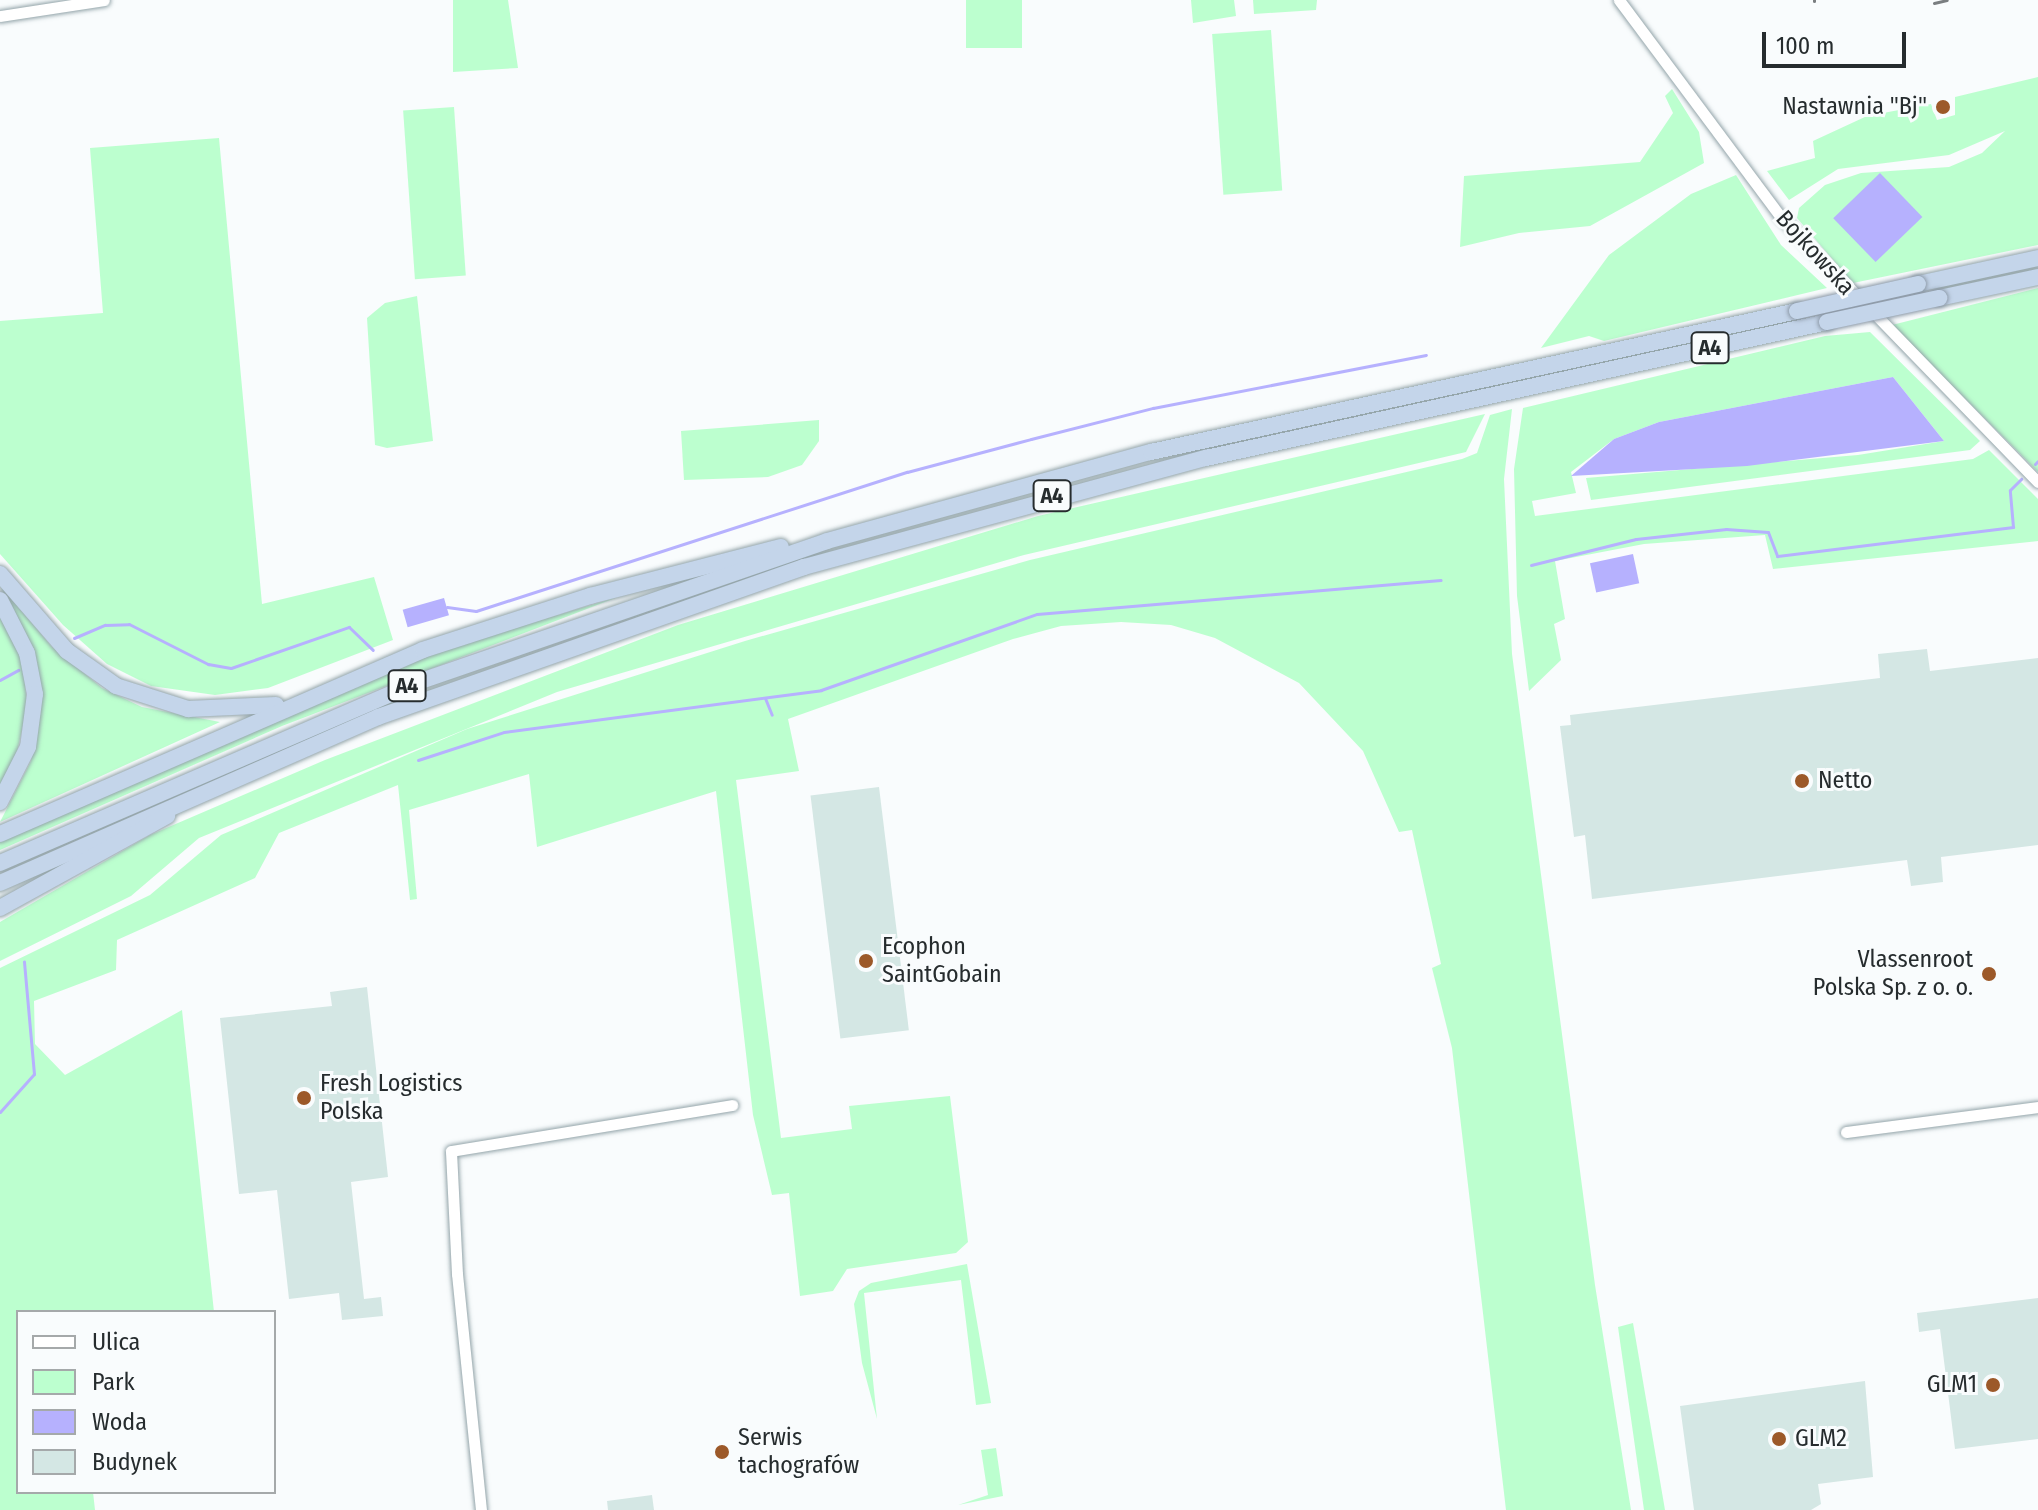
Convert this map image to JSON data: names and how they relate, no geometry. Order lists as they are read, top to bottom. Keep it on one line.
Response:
{"streets":{"highway":["A4"],"street":["Bojkowska"]},"places":["Nastawnia \"Bj\"","Netto","Ecophon SaintGobain","Vlassenroot Polska Sp. z o. o.","Fresh Logistics Polska","GLM1","GLM2","Serwis tachografów"],"legend":["Ulica","Park","Woda","Budynek"],"scale_bar":"100 m"}
